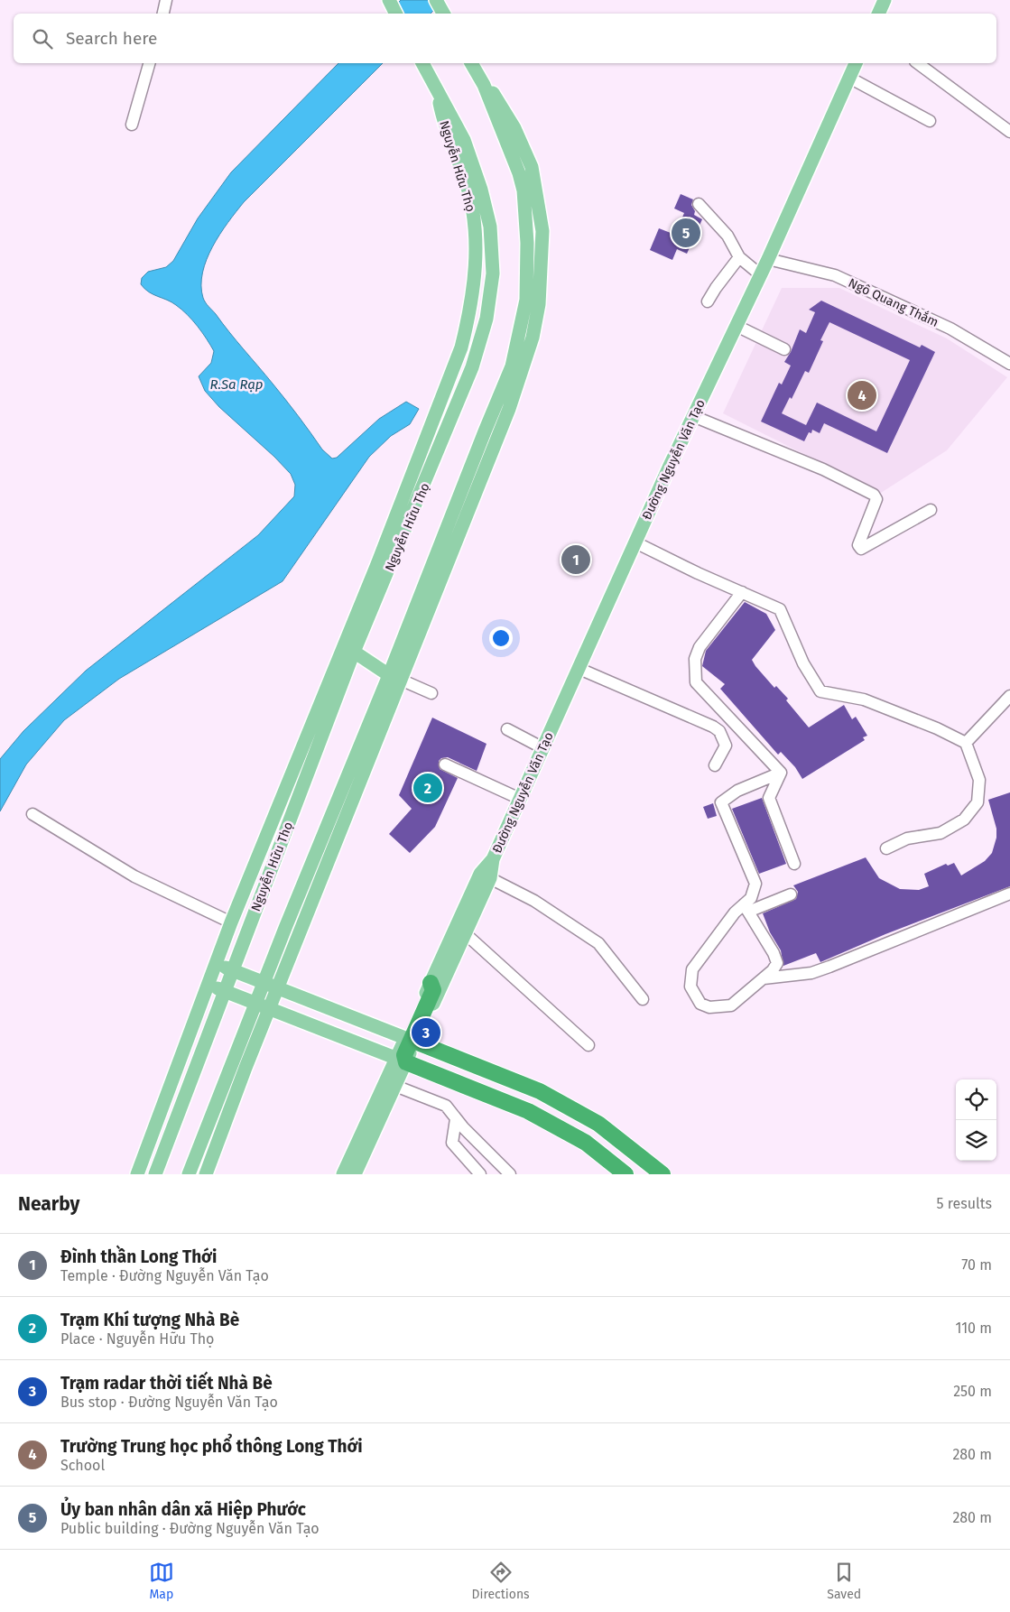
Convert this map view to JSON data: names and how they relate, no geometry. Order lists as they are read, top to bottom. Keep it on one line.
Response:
{"streets":{"main road":["Nguyễn Hữu Thọ","Đường Nguyễn Văn Tạo"],"street":["Ngô Quang Thắm"]},"crossings":[["Ngô Quang Thắm","Đường Nguyễn Văn Tạo"]],"water":["R.Sa Rạp"],"page":{"search":"Search here","pins":["5","4","1","2","3"],"heading":["Nearby","5 results"],"list":[{"mark":"1","name":"Đình thần Long Thới","note":"Temple · Đường Nguyễn Văn Tạo","value":"70 m"},{"mark":"2","name":"Trạm Khí tượng Nhà Bè","note":"Place · Nguyễn Hữu Thọ","value":"110 m"},{"mark":"3","name":"Trạm radar thời tiết Nhà Bè","note":"Bus stop · Đường Nguyễn Văn Tạo","value":"250 m"},{"mark":"4","name":"Trường Trung học phổ thông Long Thới","note":"School","value":"280 m"},{"mark":"5","name":"Ủy ban nhân dân xã Hiệp Phước","note":"Public building · Đường Nguyễn Văn Tạo","value":"280 m"}],"nav":["Map","Directions","Saved"]}}
